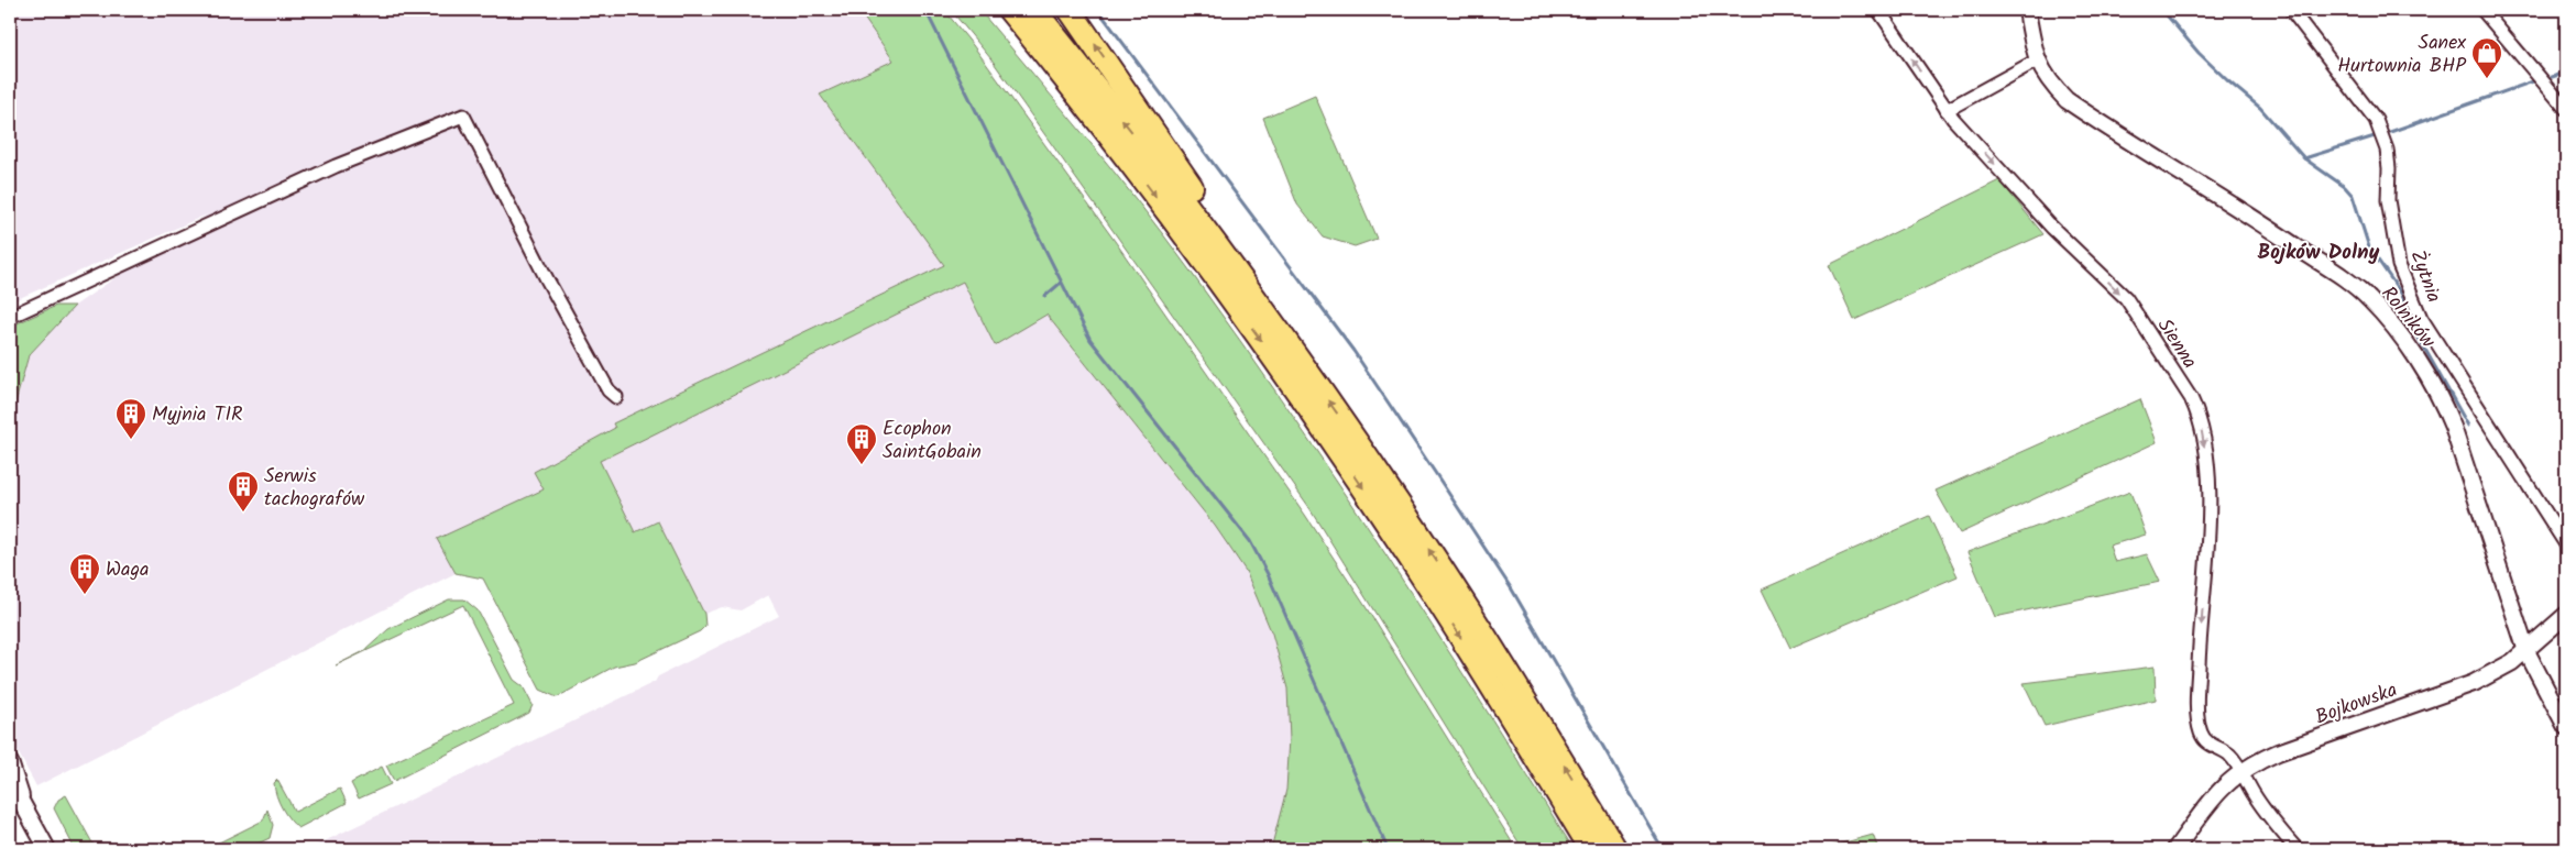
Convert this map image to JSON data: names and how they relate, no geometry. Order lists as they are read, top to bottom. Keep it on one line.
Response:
{"streets":{"street":["Żytnia","Rolników","Sienna","Bojkowska"]},"crossings":[["Rolników","Bojkowska"],["Sienna","Bojkowska"]],"districts":["Bojków Dolny"],"places":{"shop":["Sanex Hurtownia BHP"],"building":["Myjnia TIR","Ecophon SaintGobain","Serwis tachografów","Waga"]}}
